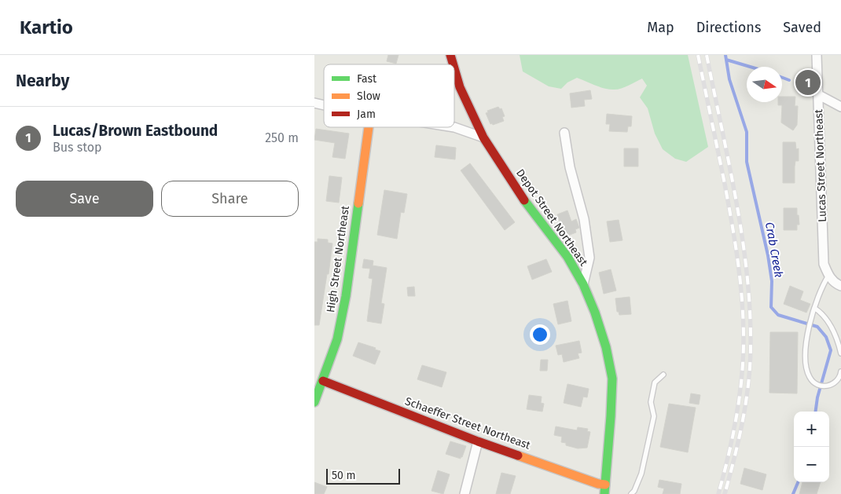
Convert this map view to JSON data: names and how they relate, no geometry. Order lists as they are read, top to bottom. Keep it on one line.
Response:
{"streets":{"street":["Lucas Street Northeast","Depot Street Northeast","High Street Northeast","Schaeffer Street Northeast"]},"crossings":[["Depot Street Northeast","Schaeffer Street Northeast"],["High Street Northeast","Schaeffer Street Northeast"]],"water":["Crab Creek"],"legend":["Fast","Slow","Jam"],"scale_bar":"50 m","north":"right","page":{"header":"Kartio","nav":["Map","Directions","Saved"],"heading":"Nearby","pins":"1","list":[{"mark":"1","name":"Lucas/Brown Eastbound","note":"Bus stop","value":"250 m"}],"buttons":["Save","Share"],"map_buttons":["+","−"],"scale":"50 m"}}
